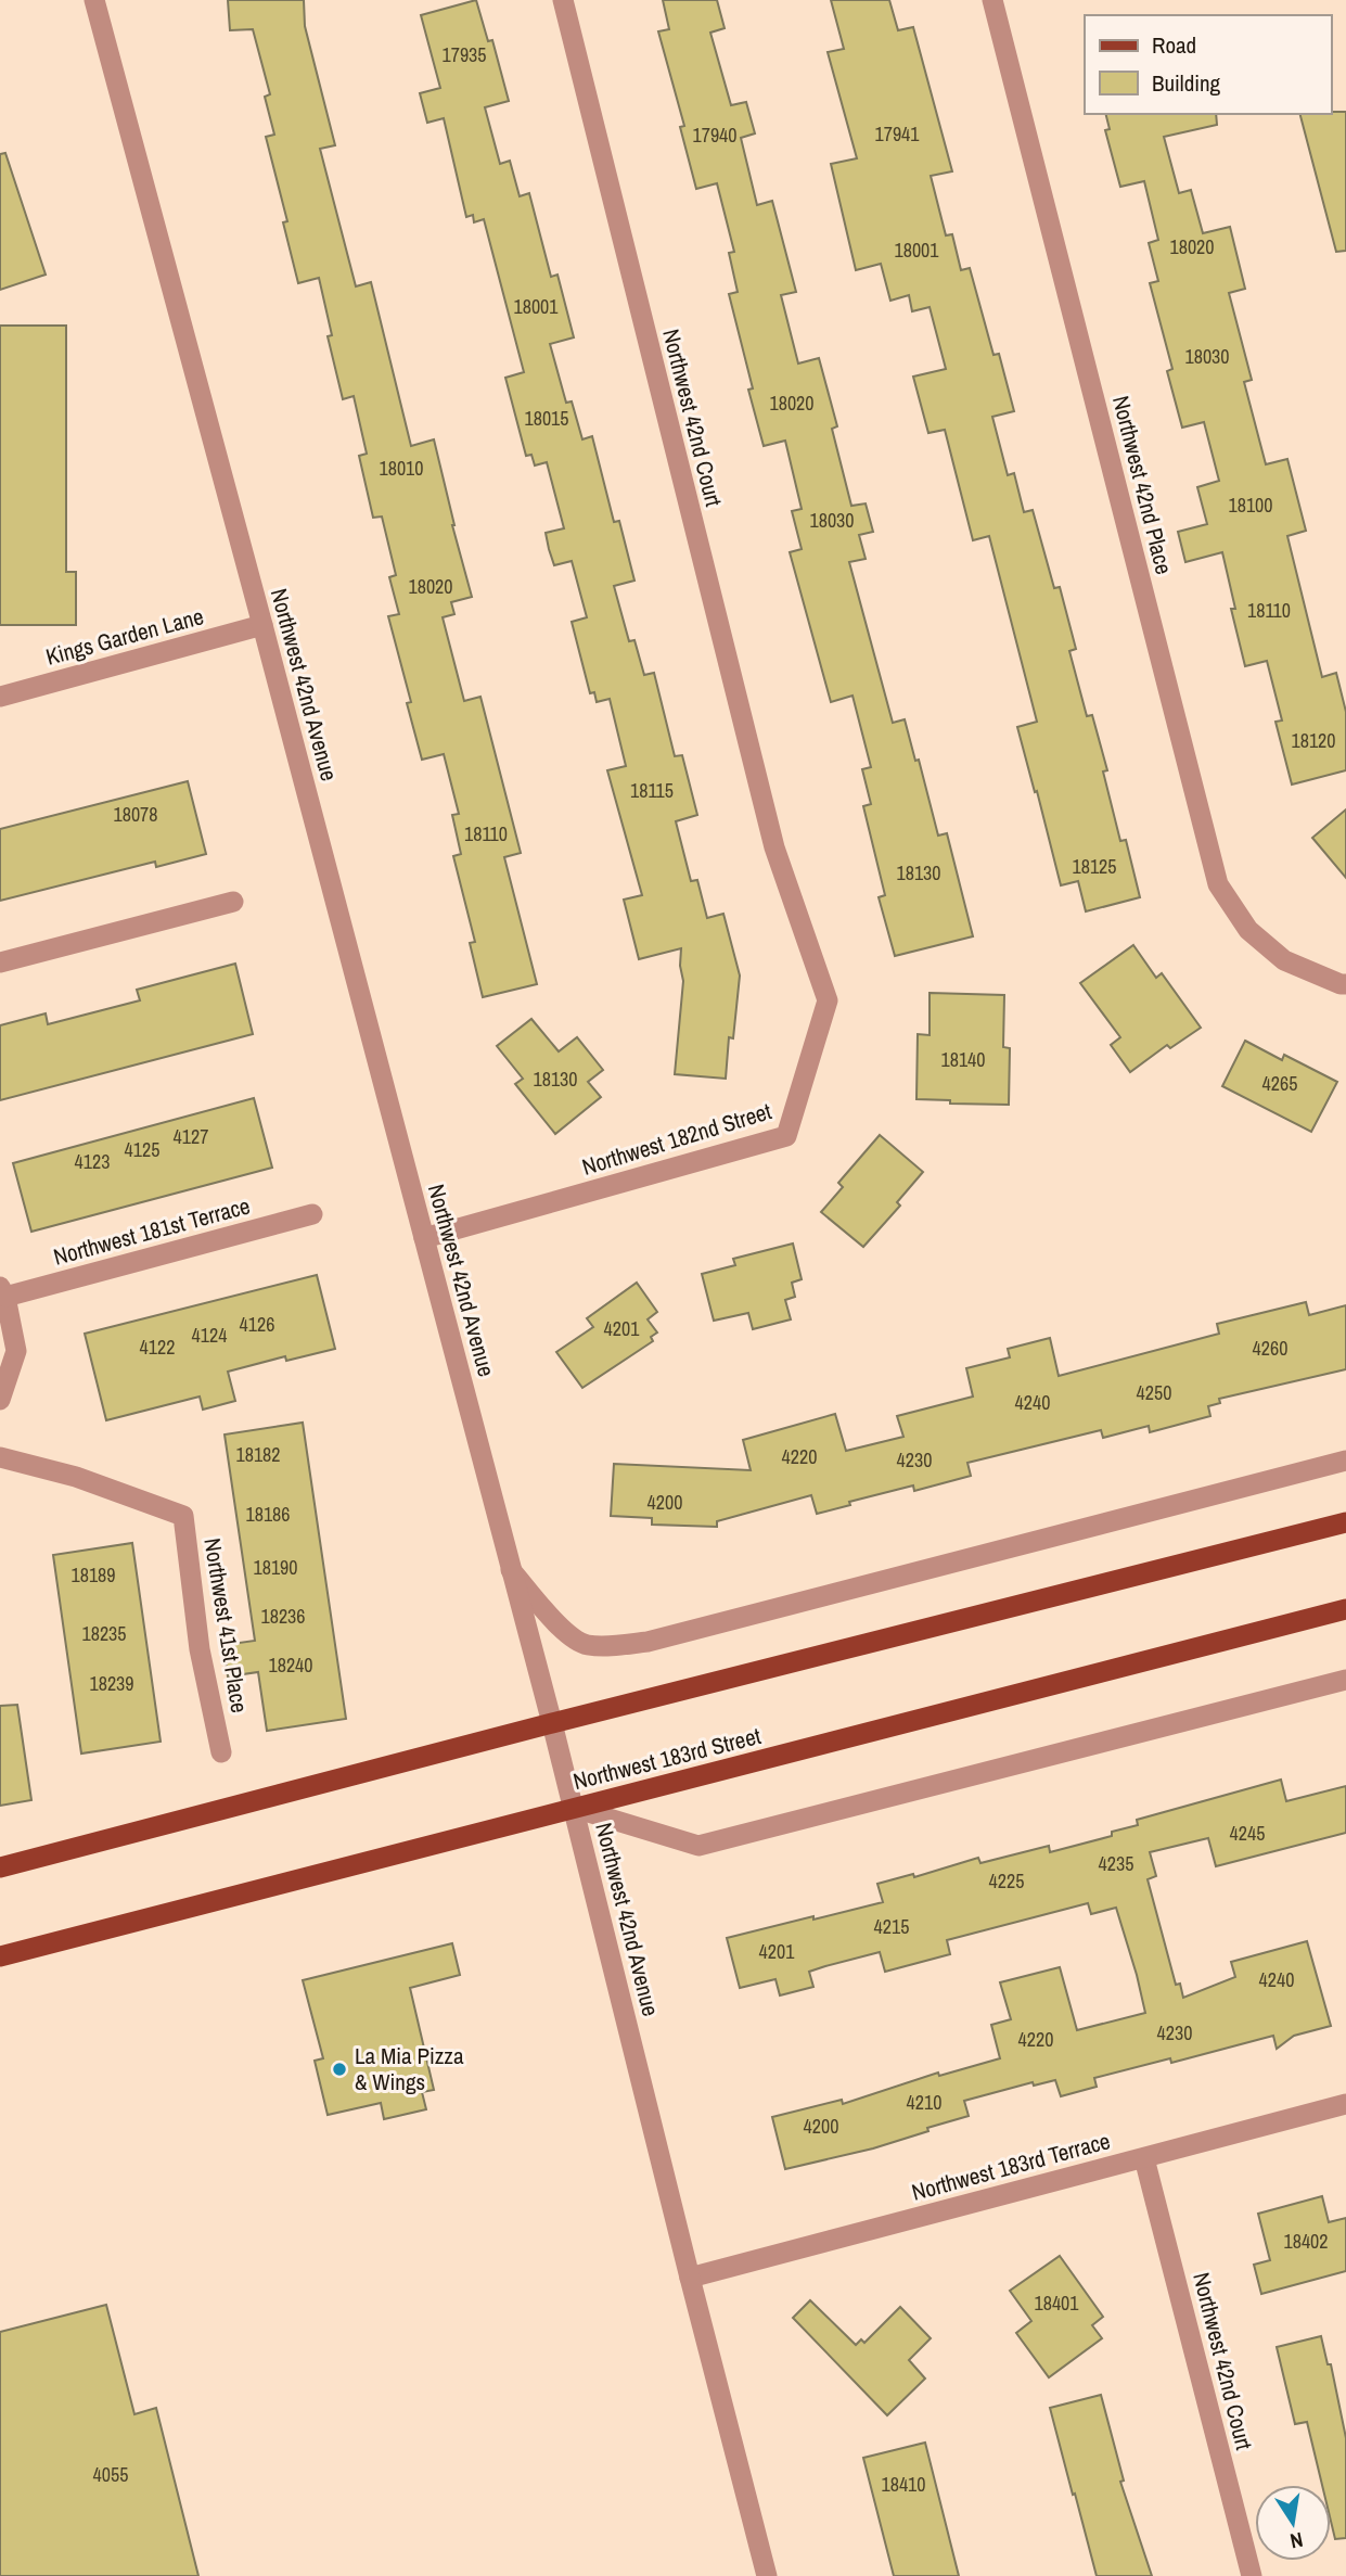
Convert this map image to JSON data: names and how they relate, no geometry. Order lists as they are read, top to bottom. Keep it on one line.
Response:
{"streets":{"main road":["Northwest 183rd Street"],"street":["Northwest 42nd Court","Northwest 42nd Place","Kings Garden Lane","Northwest 42nd Avenue","Northwest 182nd Street","Northwest 181st Terrace","Northwest 41st Place","Northwest 183rd Terrace"]},"crossings":[["Northwest 42nd Court","Northwest 182nd Street"],["Northwest 42nd Court","Northwest 183rd Terrace"],["Kings Garden Lane","Northwest 42nd Avenue"],["Northwest 42nd Avenue","Northwest 182nd Street"],["Northwest 42nd Avenue","Northwest 183rd Street"],["Northwest 42nd Avenue","Northwest 183rd Terrace"]],"places":["La Mia Pizza & Wings"],"house_numbers":["17935","17941","17940","18020","18001","18001","18030","18020","18015","18010","18100","18030","18020","18110","18120","18115","18078","18110","18125","18130","18140","18130","4265","4127","4125","4123","4126","4201","4124","4122","4260","4250","4240","18182","4220","4230","4200","18186","18190","18189","18236","18235","18240","18239","4245","4235","4225","4215","4201","4240","4230","4220","4210","4200","18402","18401","4055","18410"],"legend":["Road","Building"],"north":"bottom"}
